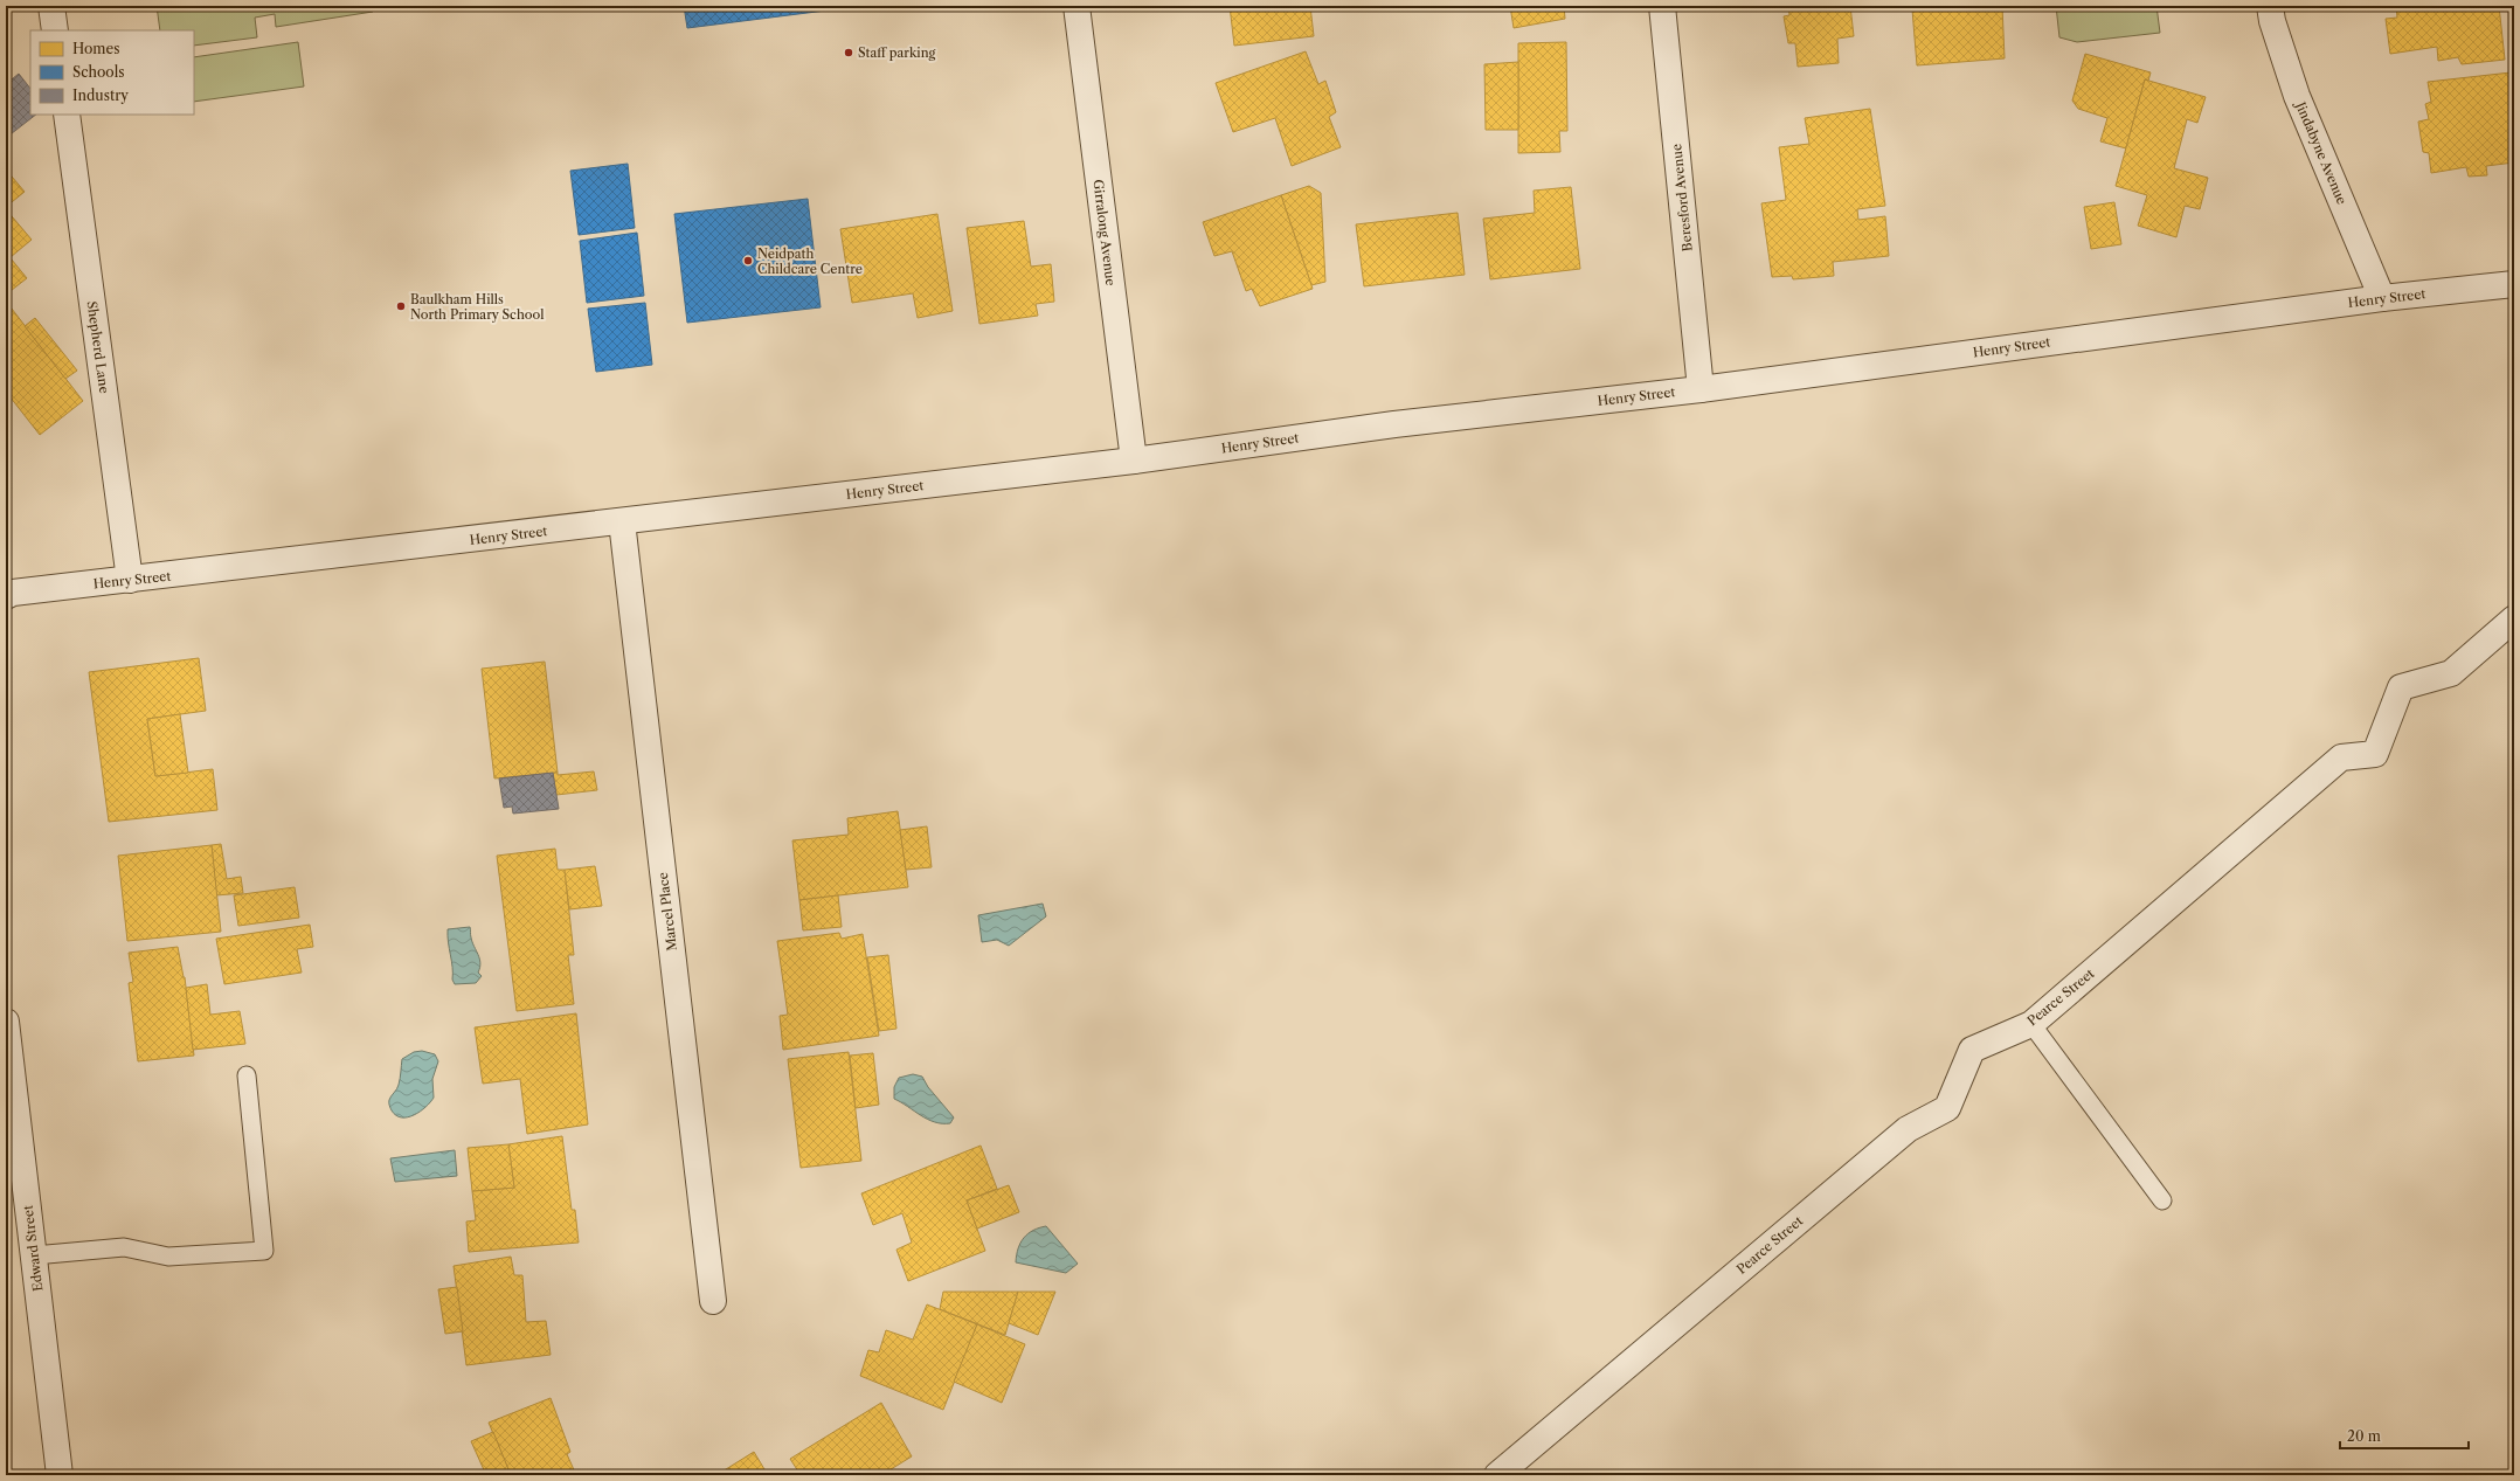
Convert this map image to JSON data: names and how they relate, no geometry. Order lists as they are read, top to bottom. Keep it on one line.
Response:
{"streets":{"street":["Jindabyne Avenue","Beresford Avenue","Girralong Avenue","Henry Street","Shepherd Lane","Marcel Place","Pearce Street","Edward Street"]},"crossings":[["Jindabyne Avenue","Henry Street"],["Beresford Avenue","Henry Street"],["Girralong Avenue","Henry Street"],["Henry Street","Shepherd Lane"],["Henry Street","Marcel Place"]],"places":["Staff parking","Neidpath Childcare Centre","Baulkham Hills North Primary School"],"legend":["Homes","Schools","Industry"],"scale_bar":"20 m"}
